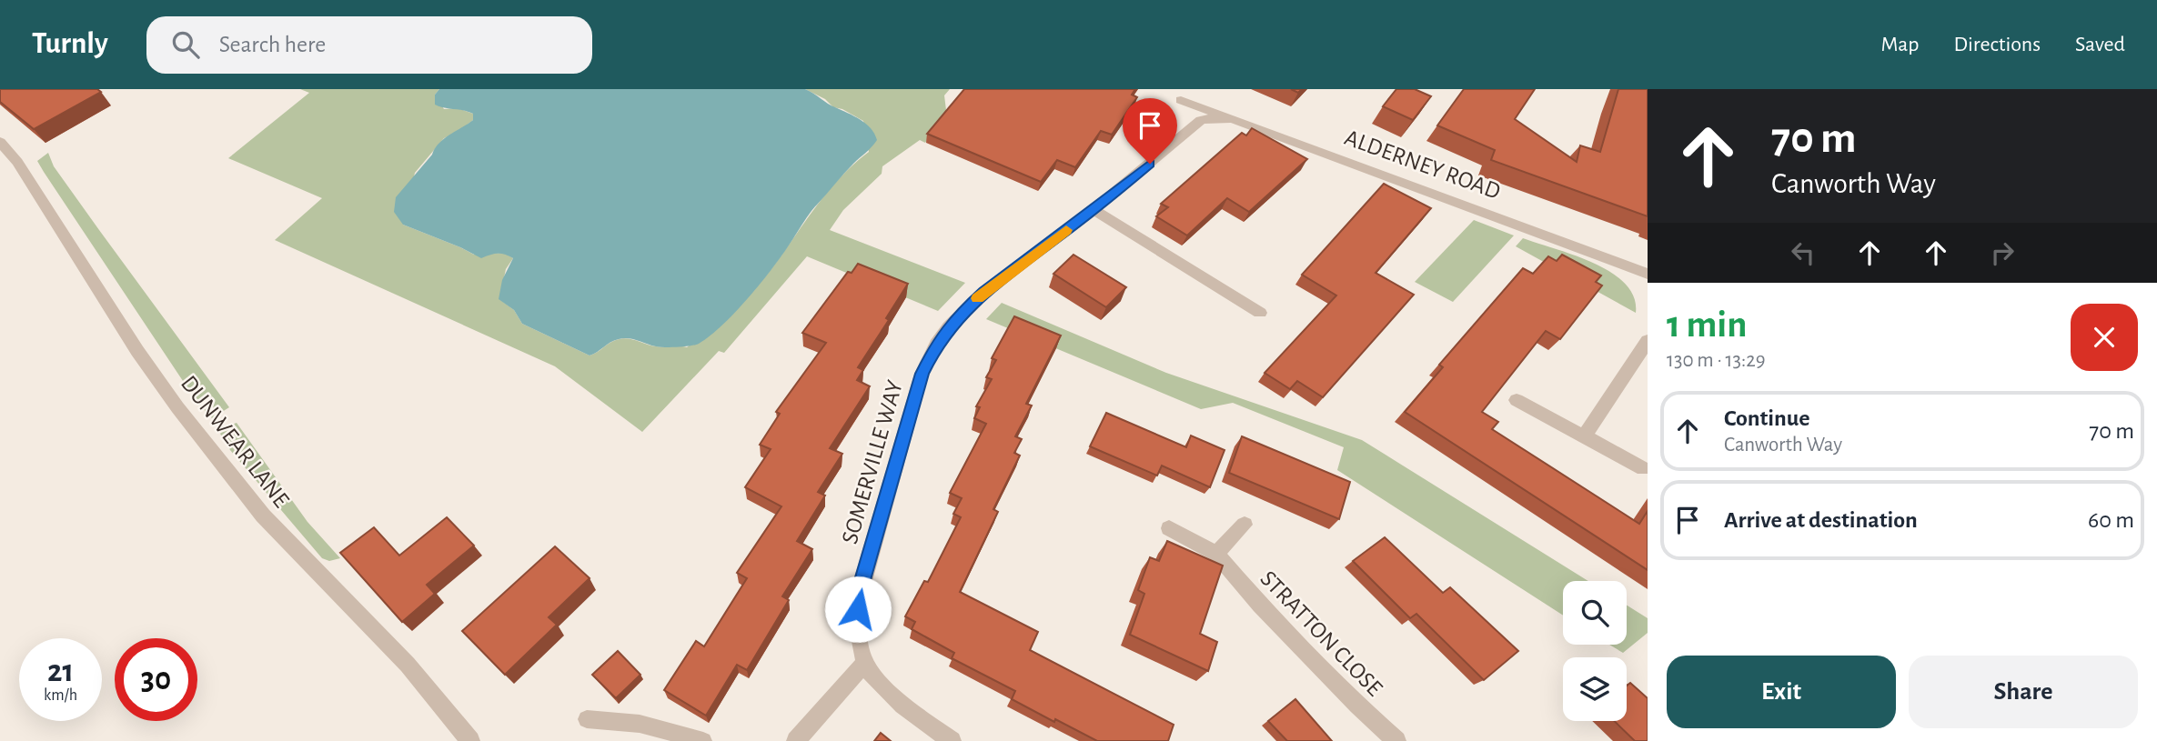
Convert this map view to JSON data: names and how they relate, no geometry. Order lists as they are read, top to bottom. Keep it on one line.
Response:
{"streets":{"street":["ALDERNEY ROAD","DUNWEAR LANE","SOMERVILLE WAY","STRATTON CLOSE"]},"crossings":[["ALDERNEY ROAD","SOMERVILLE WAY"]],"page":{"header":"Turnly","search":"Search here","nav":["Map","Directions","Saved"],"turn":["70 m","Canworth Way"],"heading":["1 min","130 m · 13:29"],"list":[{"name":"Continue","note":"Canworth Way","value":"70 m"},{"name":"Arrive at destination","value":"60 m"}],"speed":"21 km/h","limit":"30","buttons":["Exit","Share"]}}
